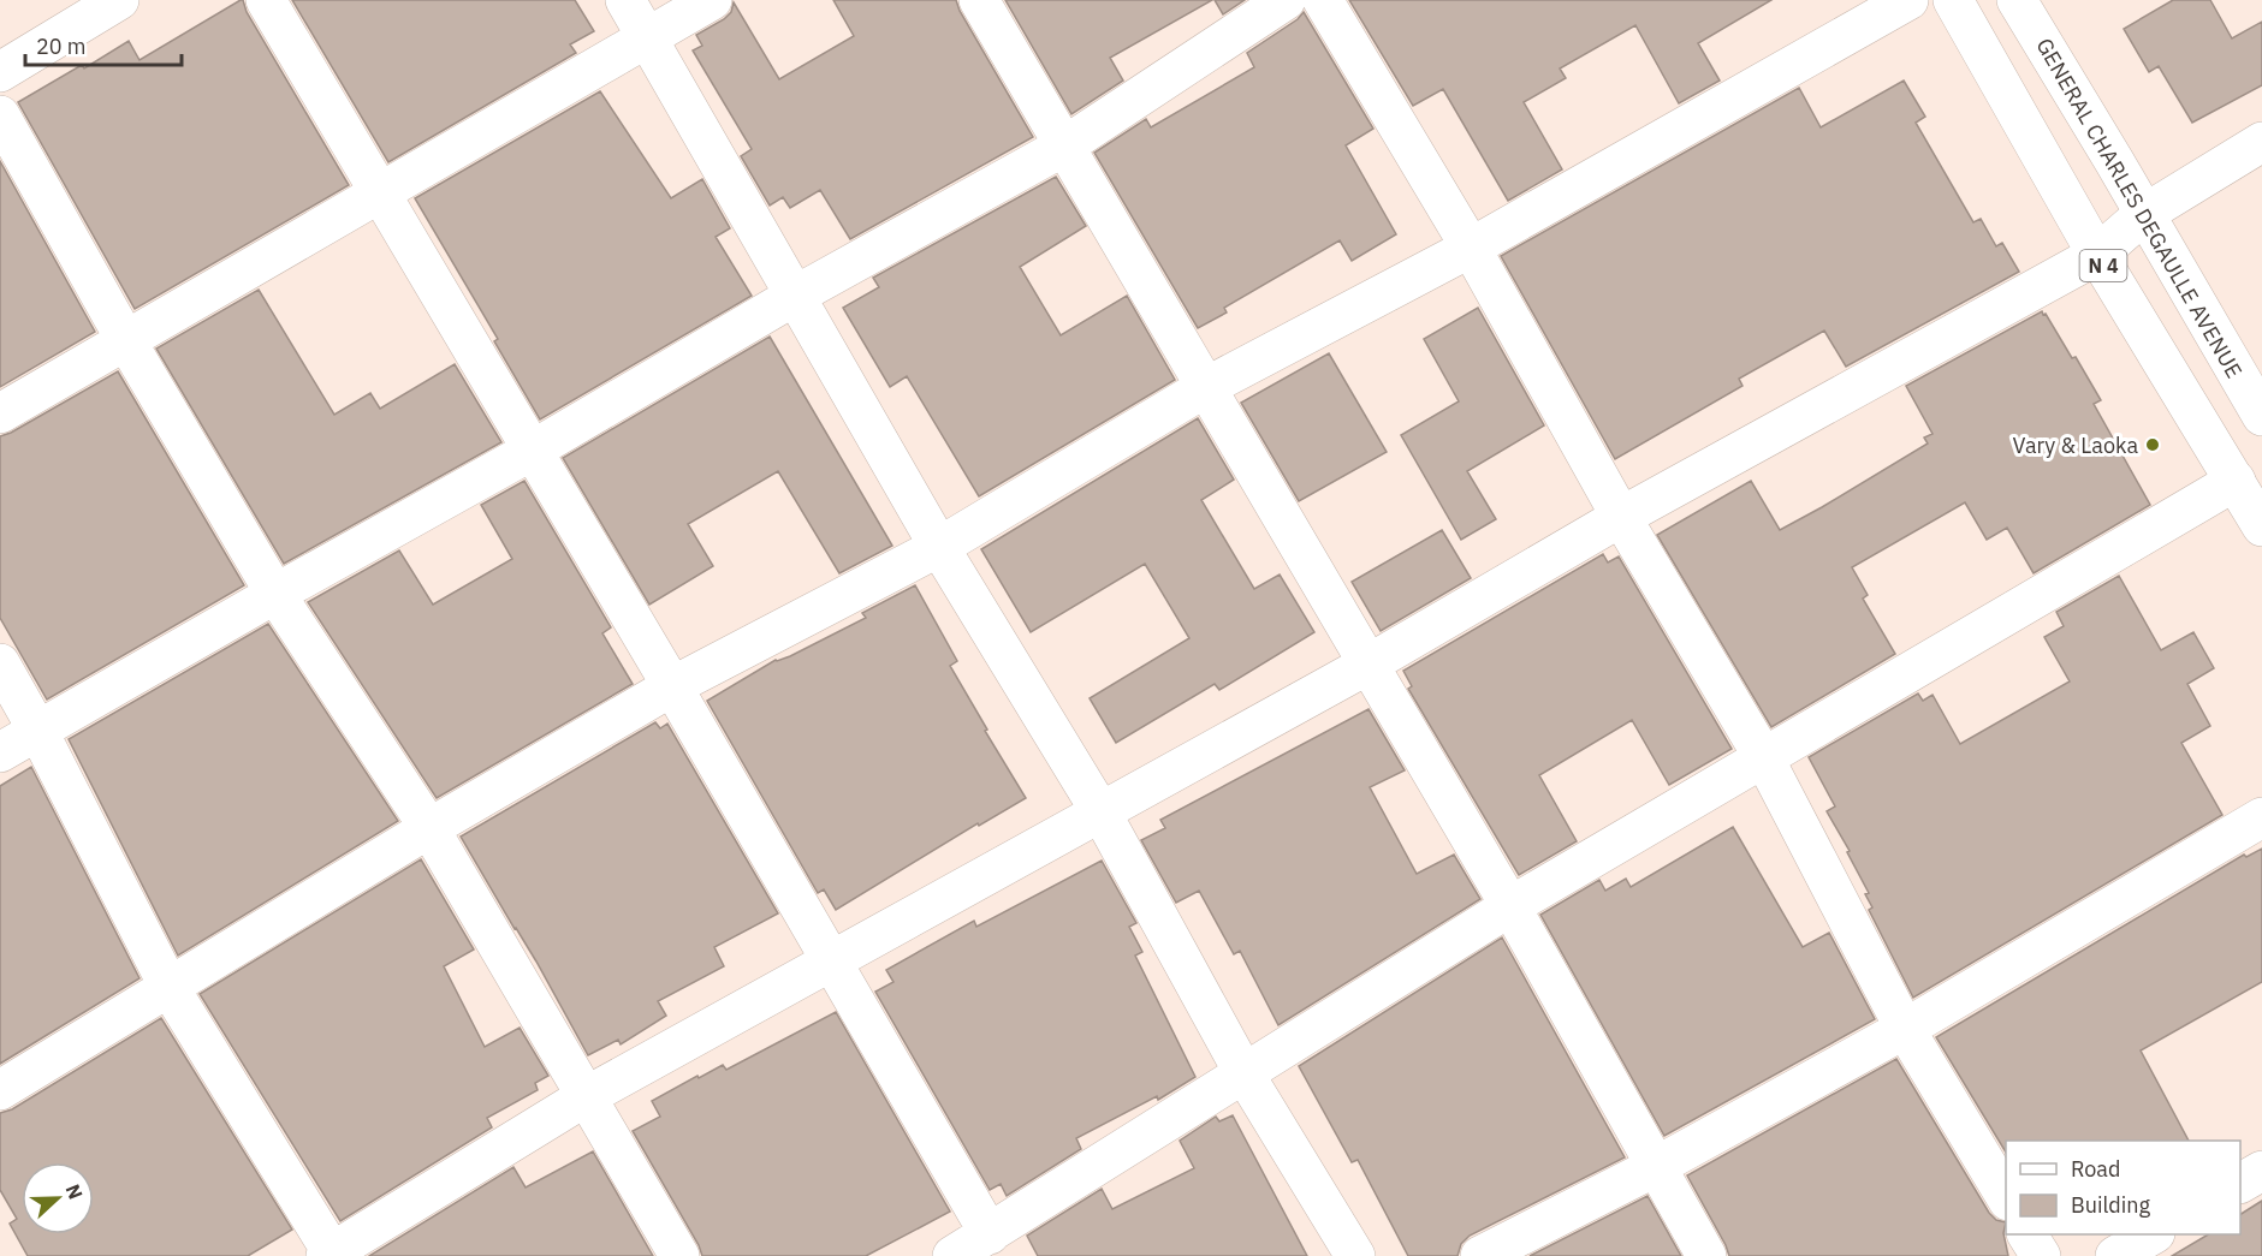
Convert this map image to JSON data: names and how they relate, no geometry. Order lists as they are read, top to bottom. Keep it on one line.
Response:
{"streets":{"street":["GENERAL CHARLES DEGAULLE AVENUE","N 4"]},"places":["Vary & Laoka"],"legend":["Road","Building"],"scale_bar":"20 m","north":"right"}
